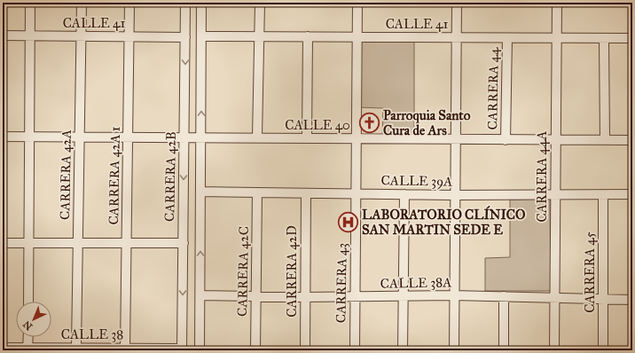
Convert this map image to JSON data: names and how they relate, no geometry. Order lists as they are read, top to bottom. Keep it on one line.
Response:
{"streets":{"street":["CALLE 41","CARRERA 44","CALLE 40","CARRERA 42A","CARRERA 42A 1","CARRERA 42B","CARRERA 44A","CALLE 39A","CARRERA 42C","CARRERA 42D","CARRERA 45","CARRERA 43","CALLE 38A","CALLE 38"]},"crossings":[["CALLE 41","CARRERA 44"],["CALLE 41","CARRERA 42A"],["CALLE 41","CARRERA 42A 1"],["CALLE 41","CARRERA 42B"],["CALLE 41","CARRERA 44A"],["CALLE 41","CARRERA 43"],["CARRERA 44","CALLE 40"],["CALLE 40","CARRERA 42A"],["CALLE 40","CARRERA 42A 1"],["CALLE 40","CARRERA 42B"],["CALLE 40","CARRERA 44A"],["CALLE 40","CARRERA 43"],["CARRERA 42A","CALLE 38"],["CARRERA 42A 1","CALLE 38"],["CARRERA 42B","CALLE 38"],["CARRERA 44A","CALLE 39A"],["CARRERA 44A","CALLE 38A"],["CALLE 39A","CARRERA 42C"],["CALLE 39A","CARRERA 42D"],["CALLE 39A","CARRERA 45"],["CALLE 39A","CARRERA 43"],["CARRERA 42C","CALLE 38A"],["CARRERA 42D","CALLE 38A"],["CARRERA 45","CALLE 38A"],["CARRERA 43","CALLE 38A"]],"places":{"church":["Parroquia Santo Cura de Ars"],"hospital":["LABORATORIO CLÍNICO SAN MARTIN SEDE E"]},"north":"bottom left"}
